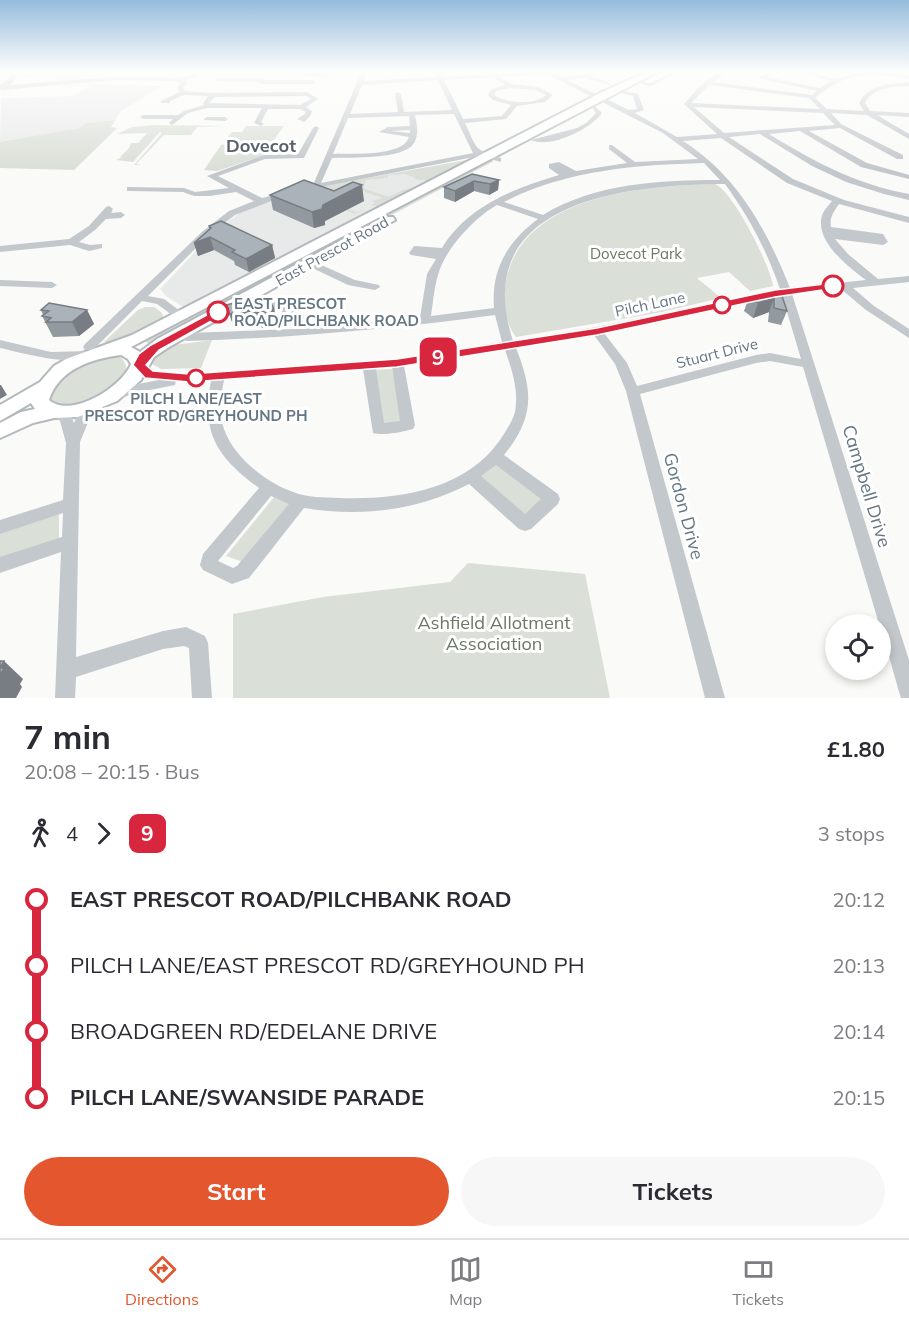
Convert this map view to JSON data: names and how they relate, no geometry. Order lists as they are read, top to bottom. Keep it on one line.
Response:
{"streets":{"highway":["East Prescot Road"],"street":["Pilch Lane","Stuart Drive","Campbell Drive","Gordon Drive"]},"crossings":[["East Prescot Road","Pilch Lane"],["Pilch Lane","Campbell Drive"],["Pilch Lane","Gordon Drive"],["Stuart Drive","Campbell Drive"],["Stuart Drive","Gordon Drive"]],"districts":["Dovecot"],"parks":["Dovecot Park","Ashfield Allotment Association"],"places":["EAST PRESCOT ROAD/PILCHBANK ROAD","PILCH LANE/EAST PRESCOT RD/GREYHOUND PH"],"lines":["bus line 9"],"page":{"on_map":"9","heading":["7 min","20:08 – 20:15 · Bus","£1.80"],"legs":["4","9","3 stops"],"list":[{"name":"EAST PRESCOT ROAD/PILCHBANK ROAD","value":"20:12"},{"name":"PILCH LANE/EAST PRESCOT RD/GREYHOUND PH","value":"20:13"},{"name":"BROADGREEN RD/EDELANE DRIVE","value":"20:14"},{"name":"PILCH LANE/SWANSIDE PARADE","value":"20:15"}],"buttons":["Start","Tickets"],"tabs":["Directions","Map","Tickets"]}}
